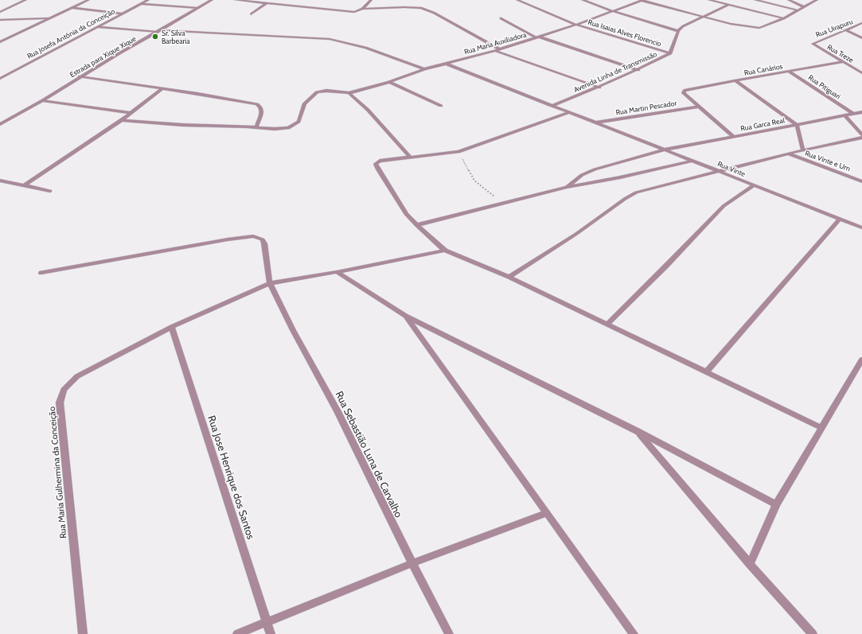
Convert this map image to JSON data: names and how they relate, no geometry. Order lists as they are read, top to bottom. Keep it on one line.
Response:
{"streets":{"street":["Rua Uirapuru","Rua Isaias Alves Florencio","Rua Josefa Antônia da Conceição","Rua Maria Auxiliadora","Rua Treze","Estrada para Xique Xique","Rua Canários","Avenida Linha de Transmissão","Rua Pitiguari","Rua Martin Pescador","Rua Garca Real","Rua Vinte e Um","Rua Vinte","Rua Sebastião Luna de Carvalho","Rua Maria Gulhermina da Conceição","Rua Jose Henrique dos Santos"]},"crossings":[["Rua Uirapuru","Rua Treze"],["Rua Isaias Alves Florencio","Rua Maria Auxiliadora"],["Rua Isaias Alves Florencio","Avenida Linha de Transmissão"],["Rua Maria Auxiliadora","Rua Vinte"],["Rua Treze","Rua Canários"],["Rua Canários","Rua Pitiguari"],["Rua Canários","Rua Martin Pescador"],["Avenida Linha de Transmissão","Rua Vinte"],["Rua Pitiguari","Rua Garca Real"],["Rua Martin Pescador","Rua Vinte"],["Rua Garca Real","Rua Vinte"],["Rua Sebastião Luna de Carvalho","Rua Maria Gulhermina da Conceição"],["Rua Maria Gulhermina da Conceição","Rua Jose Henrique dos Santos"]],"places":["Sr. Silva Barbearia"]}
